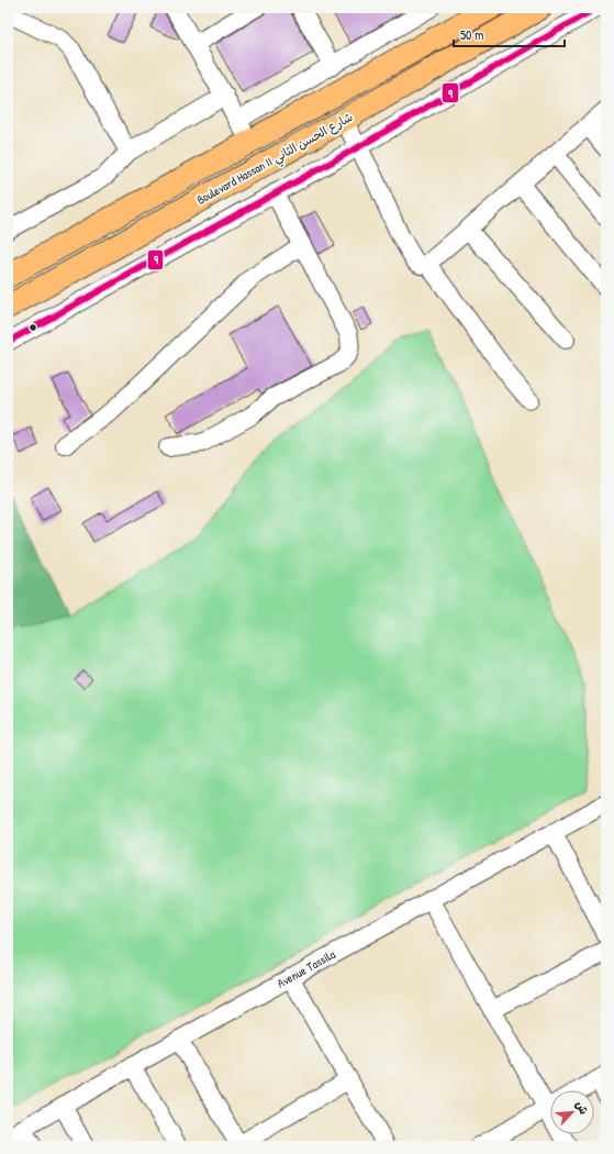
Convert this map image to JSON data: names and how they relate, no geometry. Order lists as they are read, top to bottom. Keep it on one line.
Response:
{"streets":{"main road":["Boulevard Hassan II شارع الحسن الثاني"],"street":["Avenue Tassila"]},"lines":["transit line 9"],"scale_bar":"50 m","north":"top right"}
